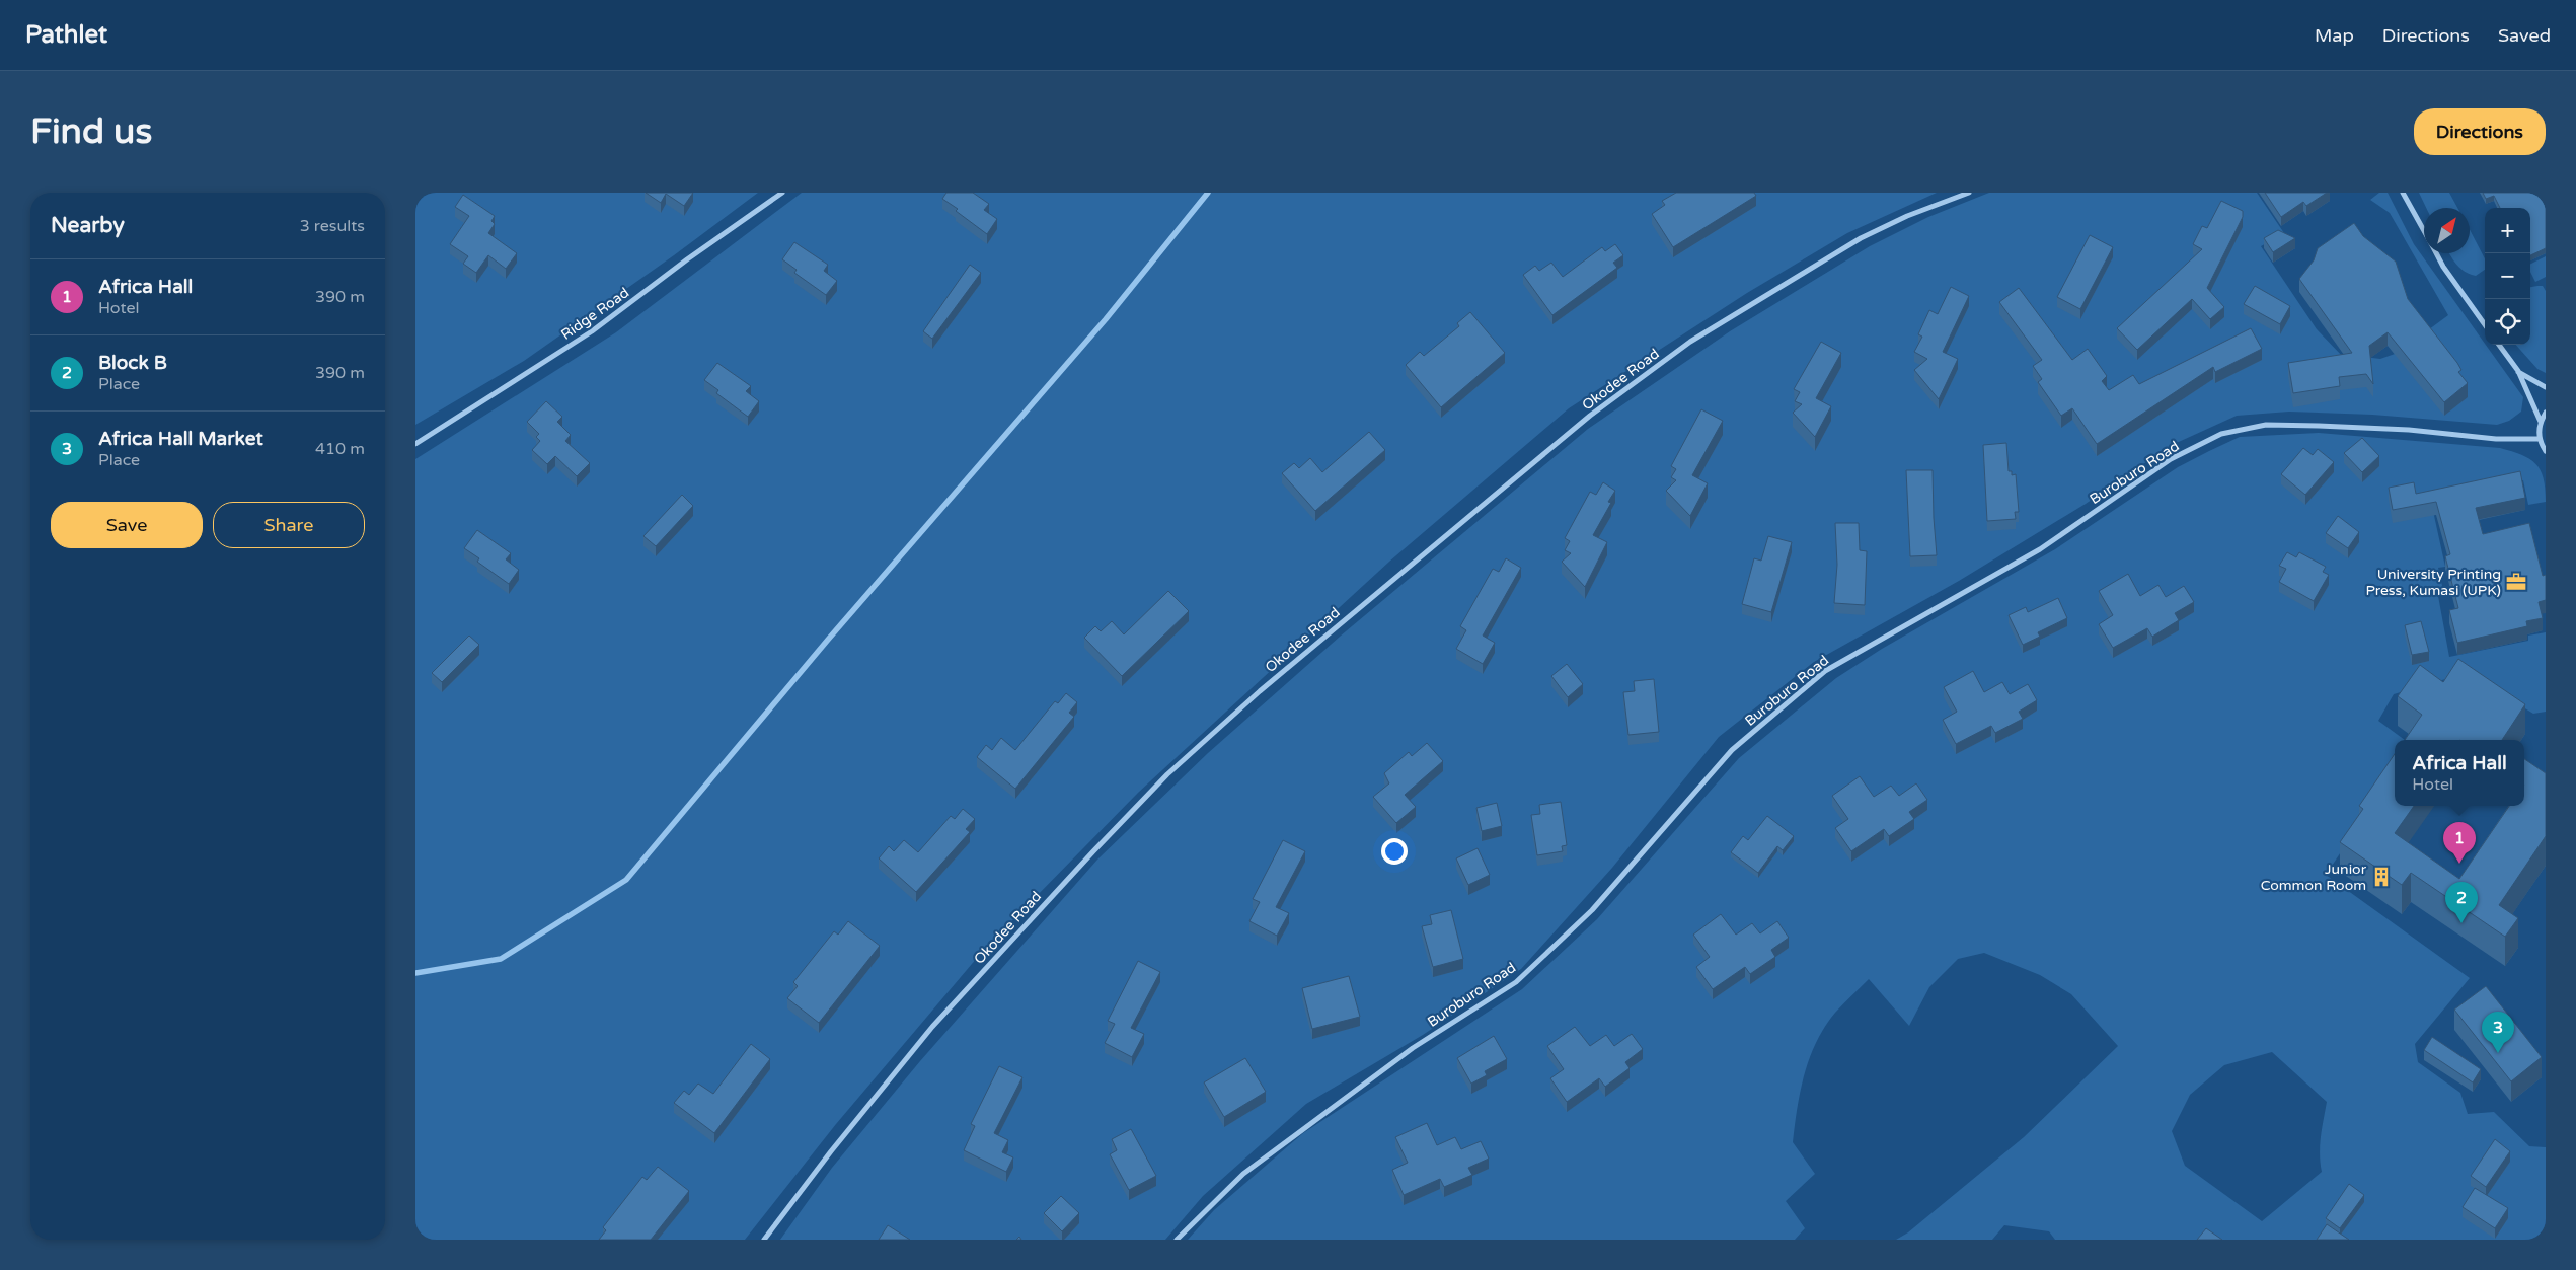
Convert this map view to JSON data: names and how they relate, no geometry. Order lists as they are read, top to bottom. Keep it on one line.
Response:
{"streets":{"street":["Ridge Road","Okodee Road","Buroburo Road"]},"places":{"office":["University Printing Press, Kumasi (UPK)"],"building":["Junior Common Room"]},"north":"top right","page":{"header":"Pathlet","nav":["Map","Directions","Saved"],"buttons":["Directions",["Save","Share"]],"title":"Find us","heading":["Nearby","3 results"],"map_buttons":["+","−"],"list":[{"mark":"1","name":"Africa Hall","note":"Hotel","value":"390 m"},{"mark":"2","name":"Block B","note":"Place","value":"390 m"},{"mark":"3","name":"Africa Hall Market","note":"Place","value":"410 m"}],"popup":["Africa Hall","Hotel"],"pins":["1","2","3"]}}
